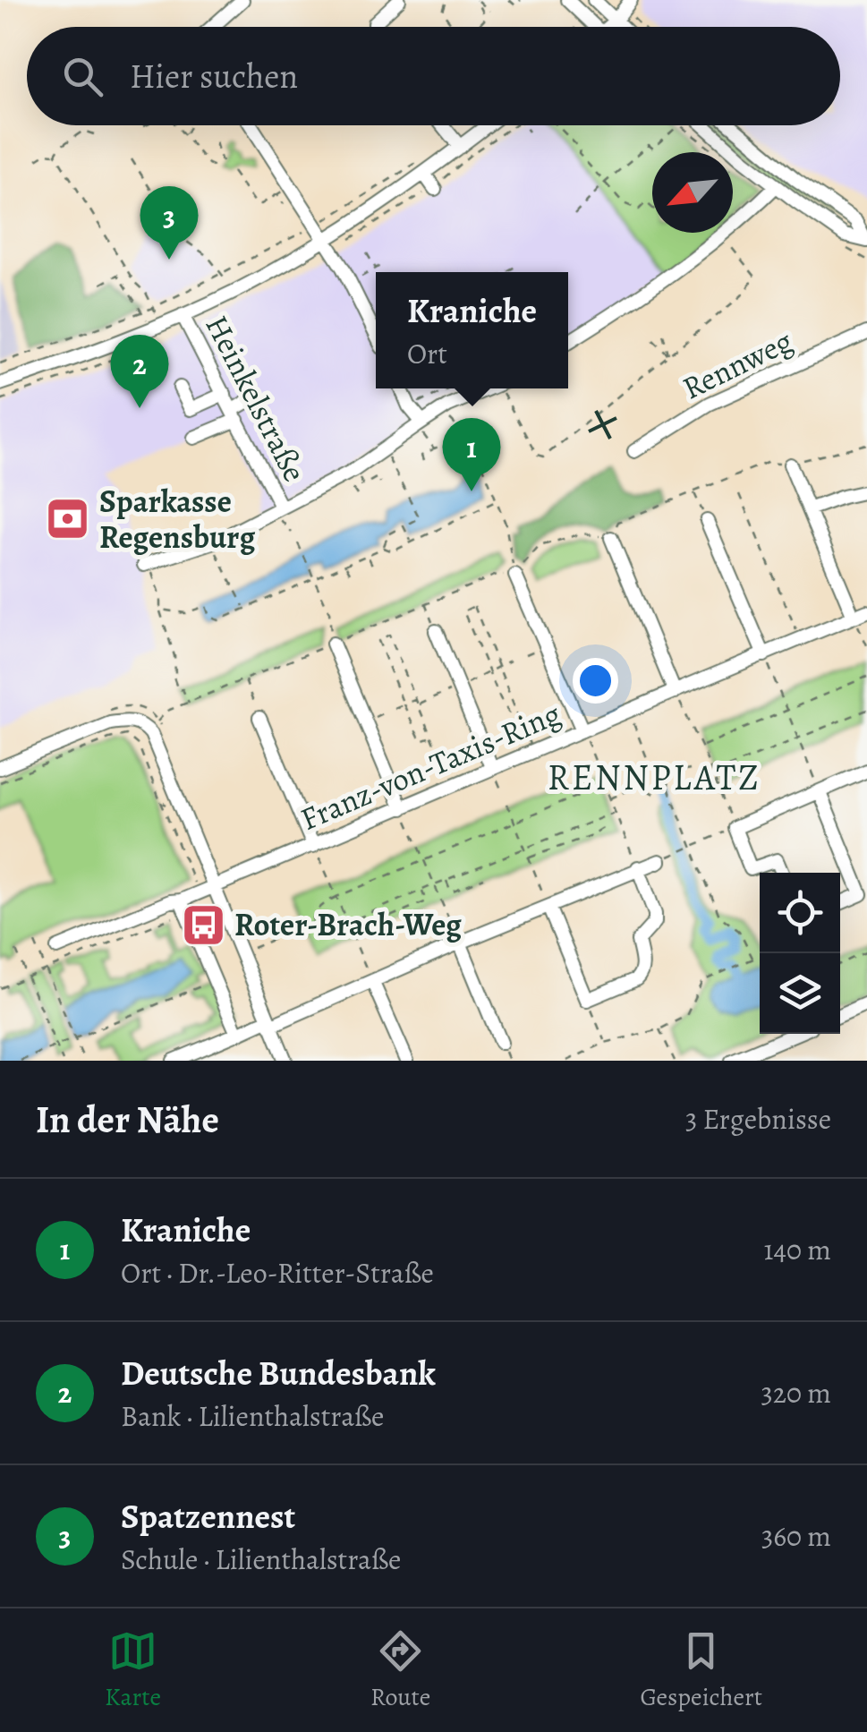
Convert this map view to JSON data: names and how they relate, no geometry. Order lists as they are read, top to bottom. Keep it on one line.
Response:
{"streets":{"street":["Rennweg","Heinkelstraße","Franz-von-Taxis-Ring"]},"districts":["RENNPLATZ"],"places":{"bank":["Sparkasse Regensburg"],"bus stop":["Roter-Brach-Weg"]},"north":"bottom left","page":{"search":"Hier suchen","pins":["3","2","1"],"popup":["Kraniche","Ort"],"heading":["In der Nähe","3 Ergebnisse"],"list":[{"mark":"1","name":"Kraniche","note":"Ort · Dr.-Leo-Ritter-Straße","value":"140 m"},{"mark":"2","name":"Deutsche Bundesbank","note":"Bank · Lilienthalstraße","value":"320 m"},{"mark":"3","name":"Spatzennest","note":"Schule · Lilienthalstraße","value":"360 m"}],"nav":["Karte","Route","Gespeichert"]}}
